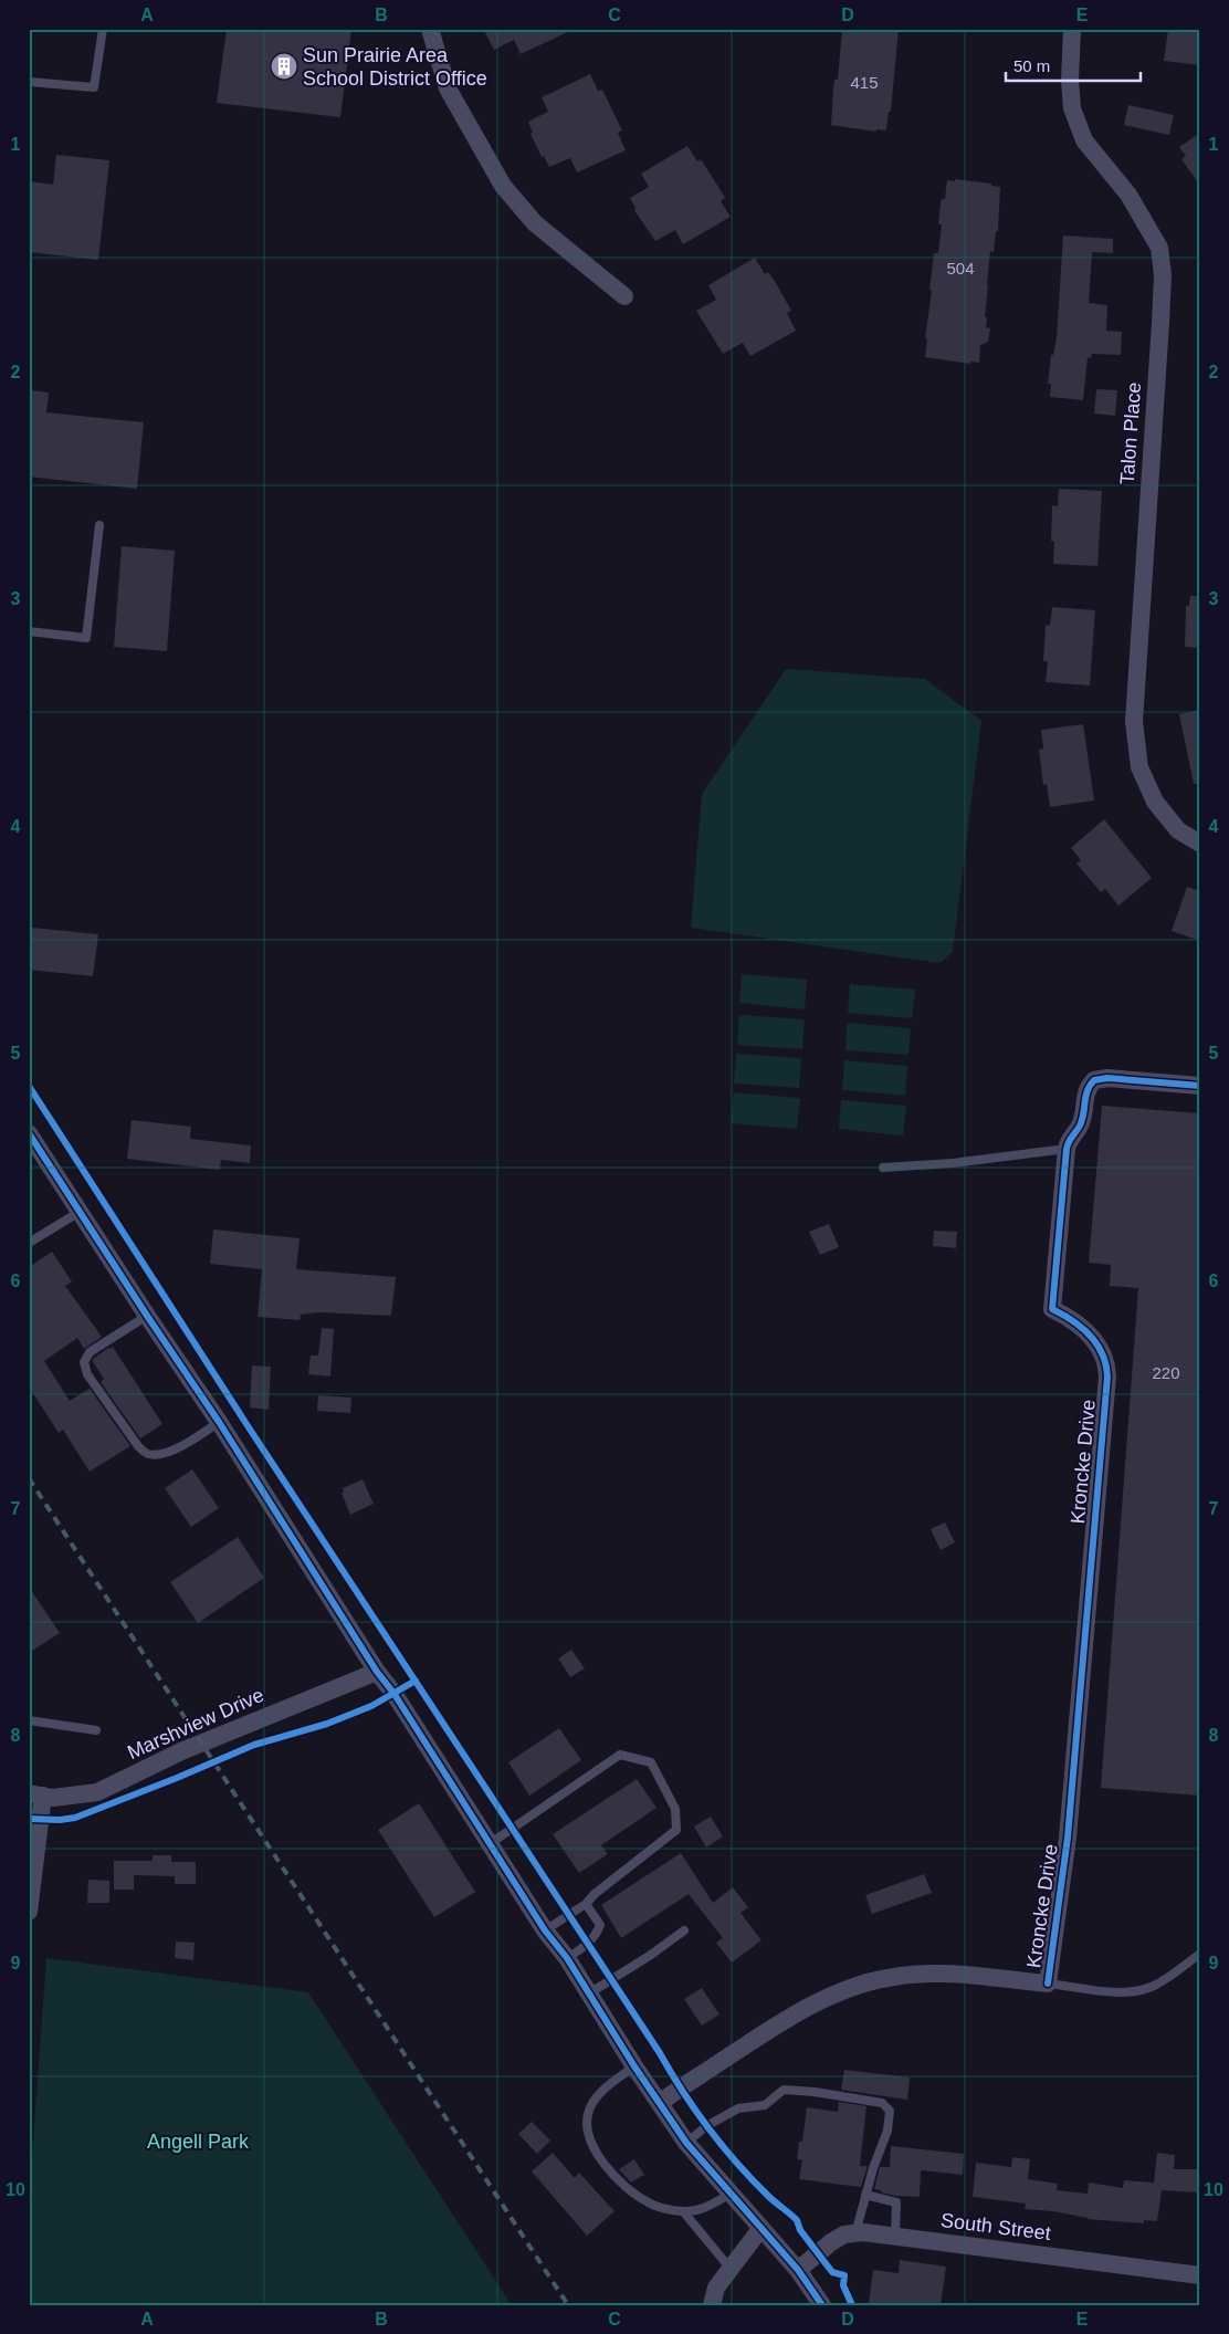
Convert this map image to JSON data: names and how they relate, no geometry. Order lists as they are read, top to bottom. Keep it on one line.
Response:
{"streets":{"street":["Talon Place","Kroncke Drive","Marshview Drive","South Street"]},"parks":["Angell Park"],"places":{"building":["Sun Prairie Area School District Office"]},"house_numbers":["415","504","220"],"scale_bar":"50 m","grid":{"columns":["A","B","C","D","E"],"rows":["1","2","3","4","5","6","7","8","9","10"]}}
